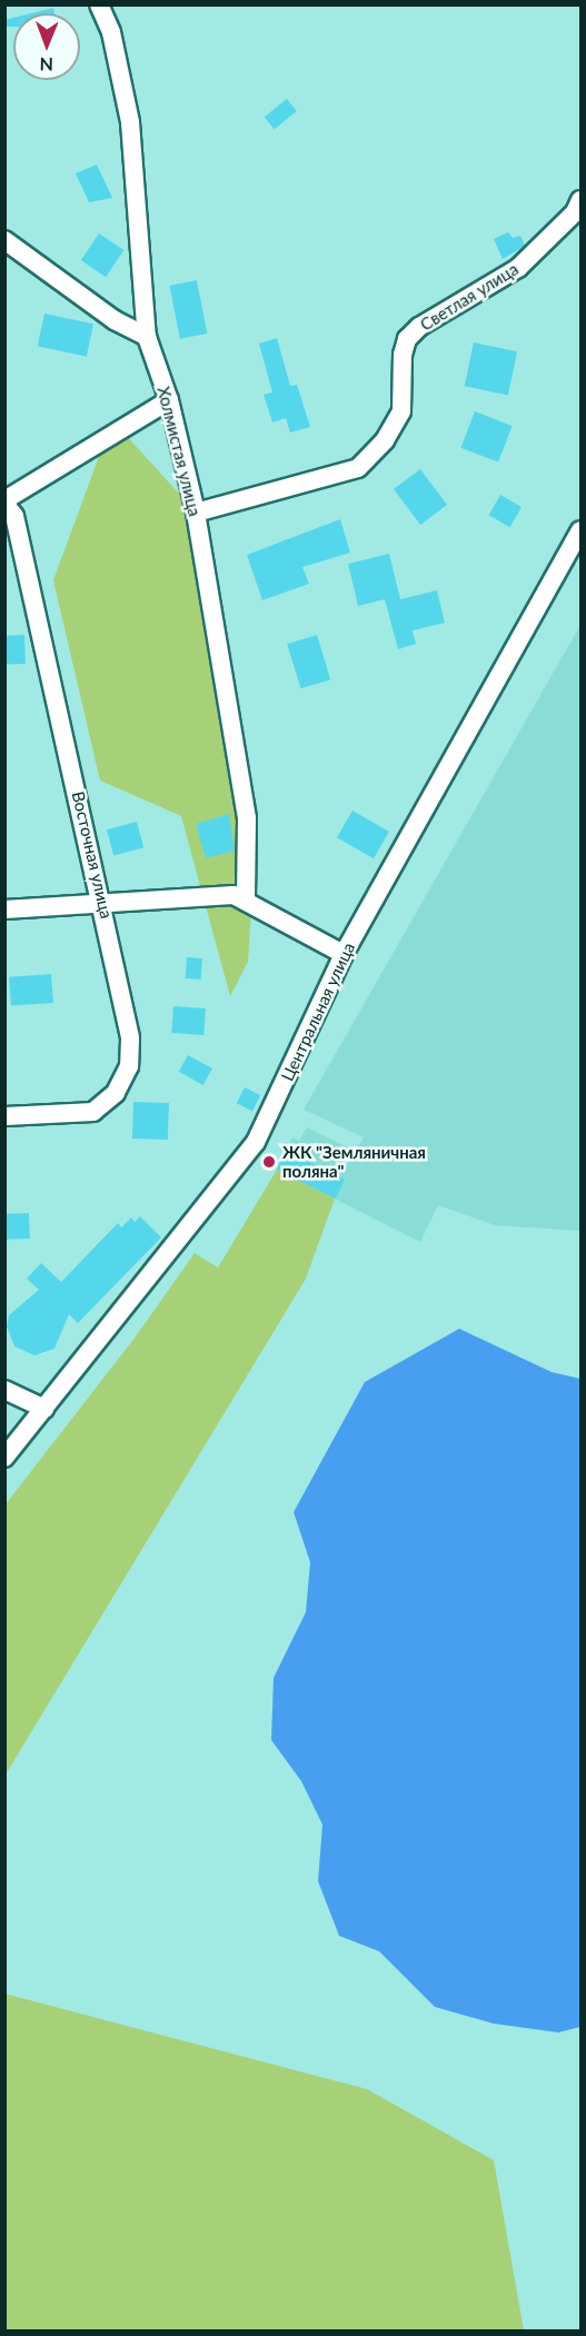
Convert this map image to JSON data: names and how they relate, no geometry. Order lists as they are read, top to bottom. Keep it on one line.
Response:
{"streets":{"street":["Светлая улица","Холмистая улица","Восточная улица","Центральная улица"]},"crossings":[["Светлая улица","Холмистая улица"]],"places":["ЖК \"Земляничная поляна\""],"north":"bottom"}
